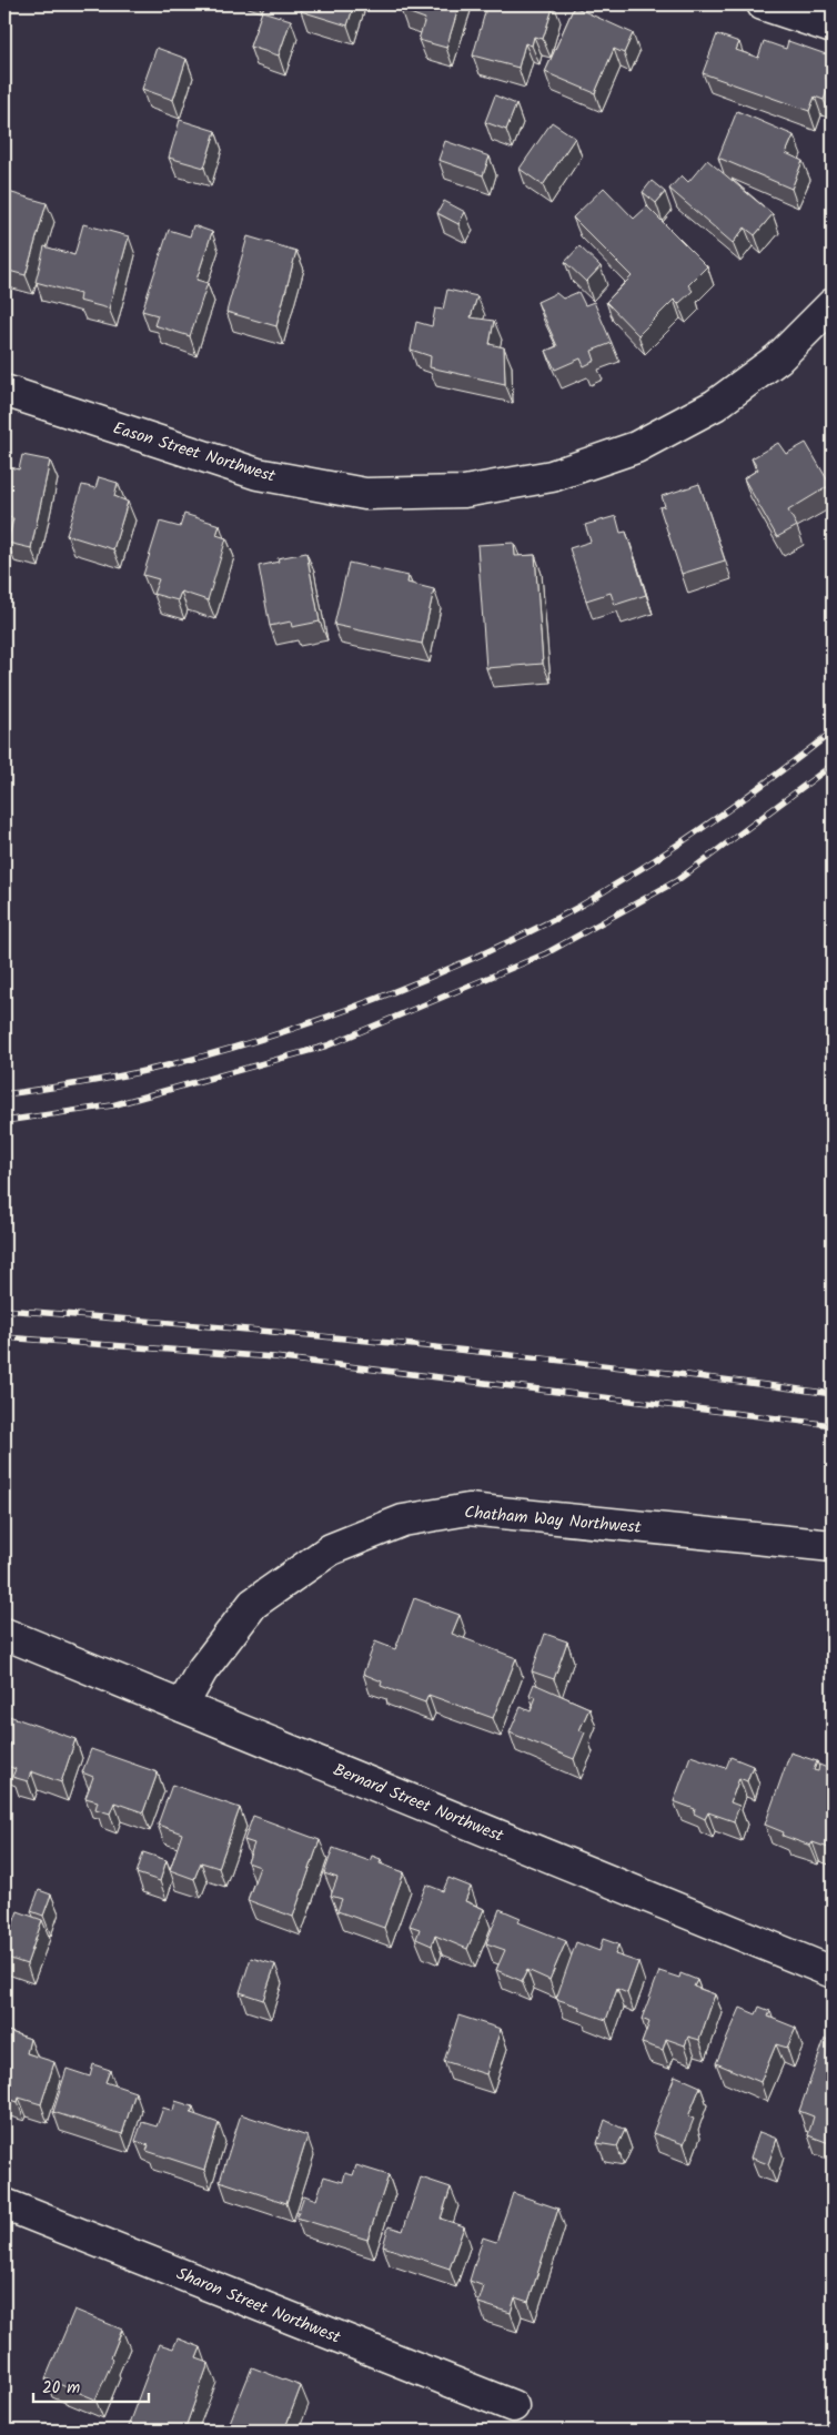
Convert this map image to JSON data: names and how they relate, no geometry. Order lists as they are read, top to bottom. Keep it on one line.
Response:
{"streets":{"street":["Eason Street Northwest","Chatham Way Northwest","Bernard Street Northwest","Sharon Street Northwest"]},"crossings":[["Chatham Way Northwest","Bernard Street Northwest"]],"scale_bar":"20 m"}
